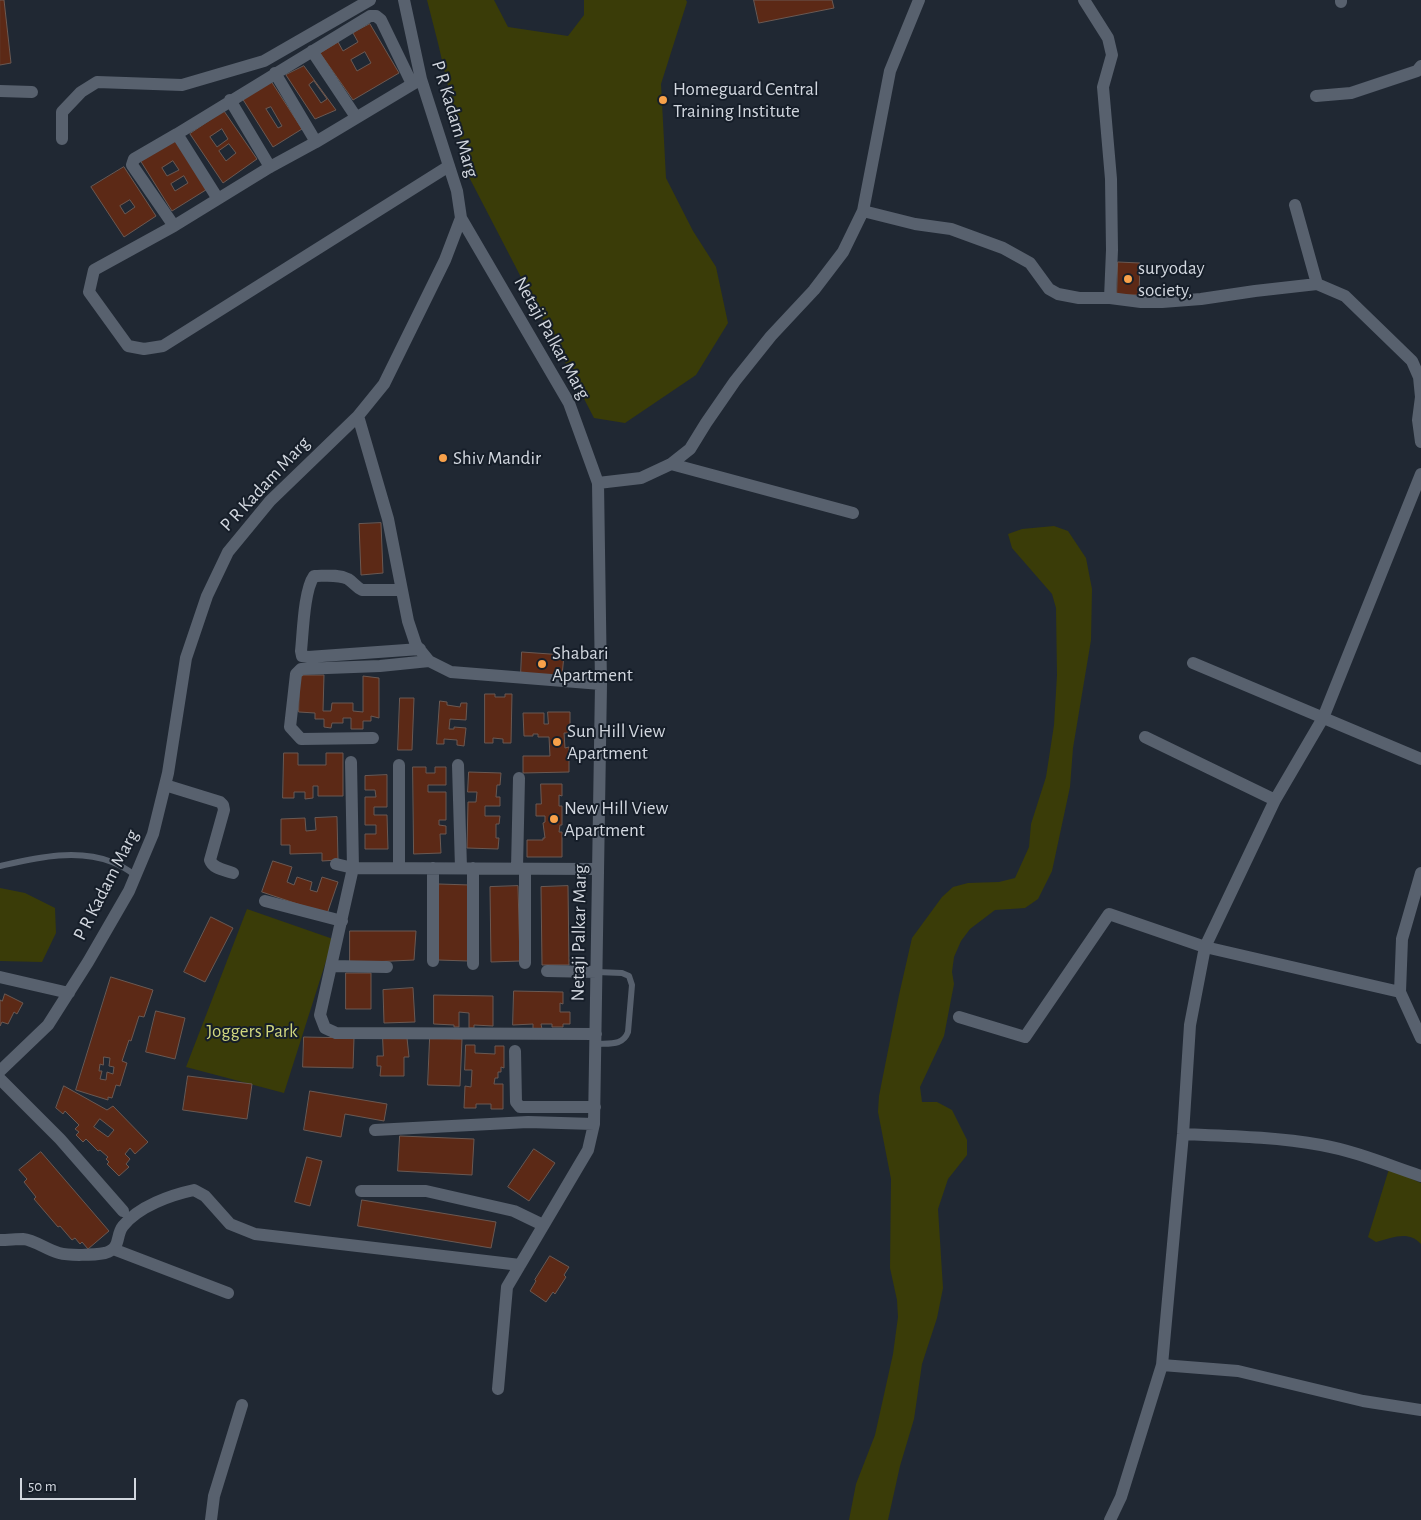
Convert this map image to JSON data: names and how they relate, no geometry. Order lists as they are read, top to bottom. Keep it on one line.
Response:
{"streets":{"street":["P R Kadam Marg","Netaji Palkar Marg"]},"crossings":[["P R Kadam Marg","Netaji Palkar Marg"]],"parks":["Joggers Park"],"places":["Homeguard Central Training Institute","suryoday society,","Shiv Mandir","Shabari Apartment","Sun Hill View Apartment","New Hill View Apartment"],"scale_bar":"50 m"}
